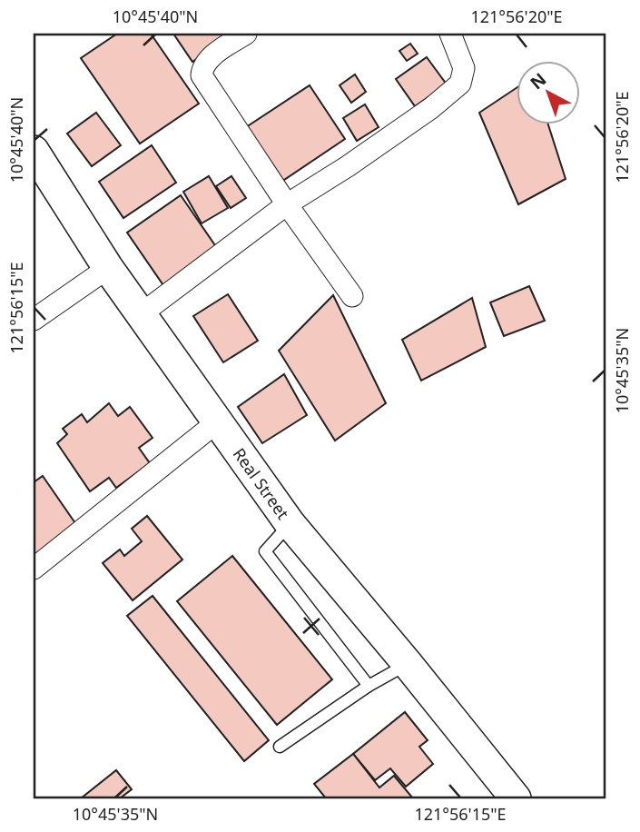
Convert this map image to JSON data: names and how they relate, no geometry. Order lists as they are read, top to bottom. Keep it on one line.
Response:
{"streets":{"main road":["Real Street"]},"north":"top left","coordinates":["10°45'40\"N","121°56'20\"E","121°56'15\"E","10°45'35\"N"]}
